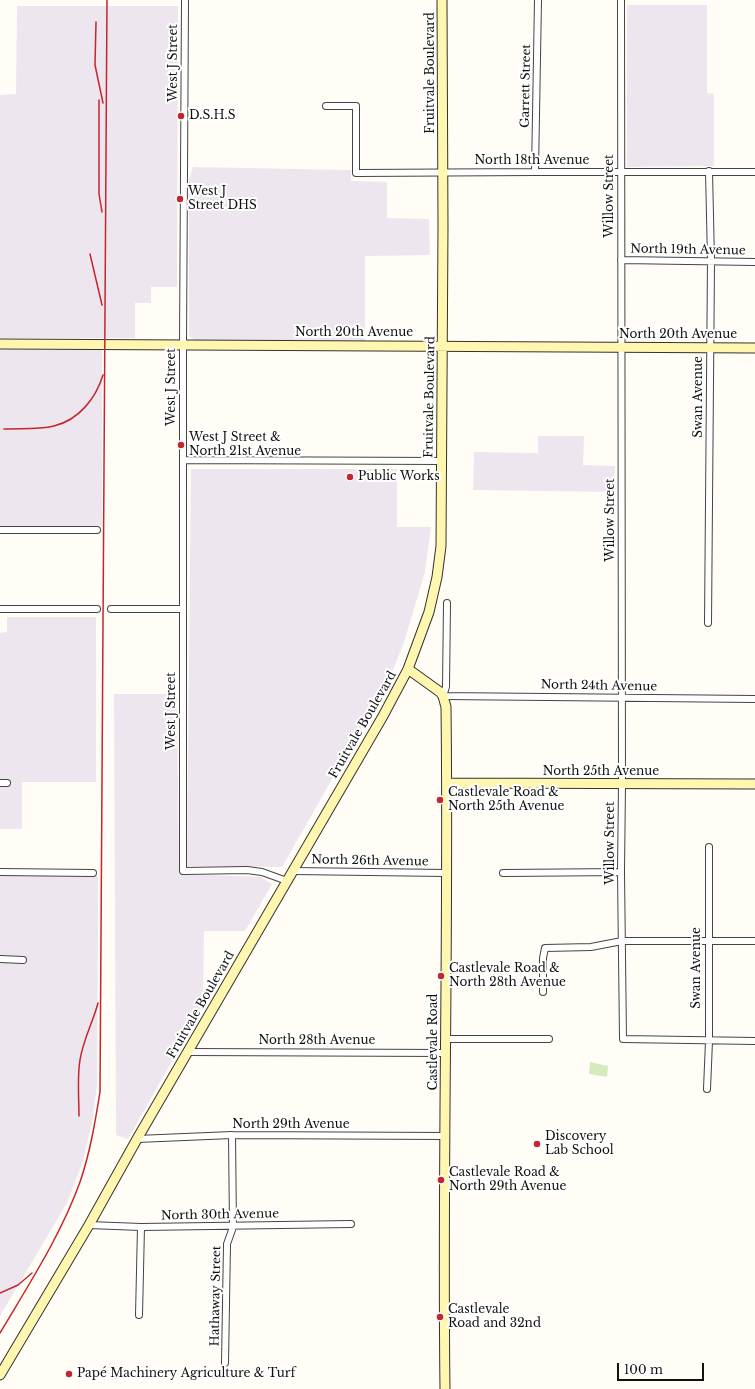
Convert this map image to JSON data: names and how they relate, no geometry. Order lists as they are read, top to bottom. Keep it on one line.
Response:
{"streets":{"street":["West J Street","Fruitvale Boulevard","Garrett Street","North 18th Avenue","Willow Street","North 19th Avenue","North 20th Avenue","Swan Avenue","North 24th Avenue","North 25th Avenue","North 26th Avenue","North 28th Avenue","Castlevale Road","North 29th Avenue","North 30th Avenue","Hathaway Street"]},"crossings":[["West J Street","Fruitvale Boulevard"],["West J Street","North 20th Avenue"],["Fruitvale Boulevard","North 18th Avenue"],["Fruitvale Boulevard","North 20th Avenue"],["Fruitvale Boulevard","North 26th Avenue"],["Fruitvale Boulevard","North 28th Avenue"],["Fruitvale Boulevard","North 29th Avenue"],["Fruitvale Boulevard","North 30th Avenue"],["Garrett Street","North 18th Avenue"],["North 18th Avenue","Willow Street"],["North 18th Avenue","Swan Avenue"],["Willow Street","North 19th Avenue"],["Willow Street","North 20th Avenue"],["Willow Street","Swan Avenue"],["Willow Street","North 24th Avenue"],["Willow Street","North 25th Avenue"],["North 19th Avenue","Swan Avenue"],["North 20th Avenue","Swan Avenue"],["North 24th Avenue","Castlevale Road"],["North 25th Avenue","Castlevale Road"],["North 26th Avenue","Castlevale Road"],["North 28th Avenue","Castlevale Road"],["Castlevale Road","North 29th Avenue"],["North 29th Avenue","Hathaway Street"],["North 30th Avenue","Hathaway Street"]],"places":["D.S.H.S","West J Street DHS","West J Street & North 21st Avenue","Public Works","Castlevale Road & North 25th Avenue","Castlevale Road & North 28th Avenue","Discovery Lab School","Castlevale Road & North 29th Avenue","Castlevale Road and 32nd","Papé Machinery Agriculture & Turf"],"scale_bar":"100 m"}
